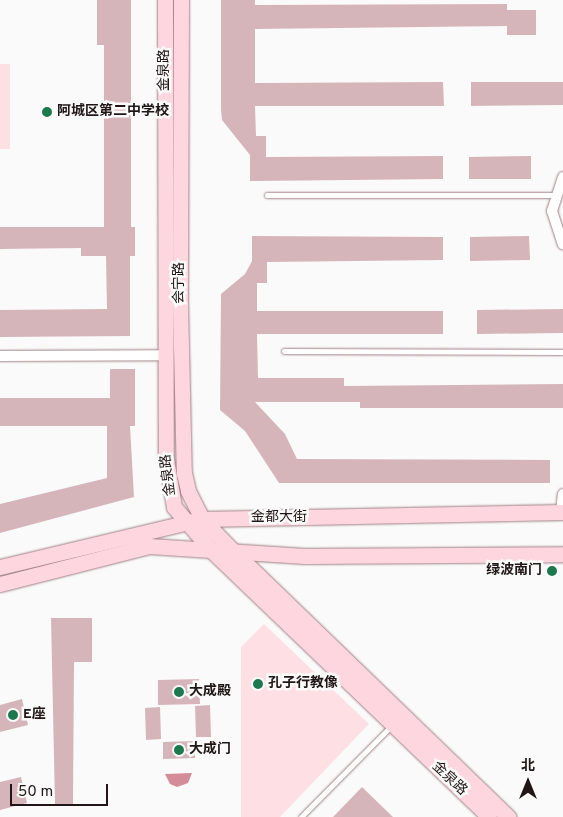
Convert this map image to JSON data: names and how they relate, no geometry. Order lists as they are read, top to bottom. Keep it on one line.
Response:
{"streets":{"main road":["金泉路","会宁路","金都大街"]},"crossings":[["金泉路","会宁路"],["金泉路","金都大街"],["会宁路","金都大街"]],"places":["阿城区第二中学校","绿波南门","孔子行教像","大成殿","E座","大成门"],"scale_bar":"50 m","north":"top"}
